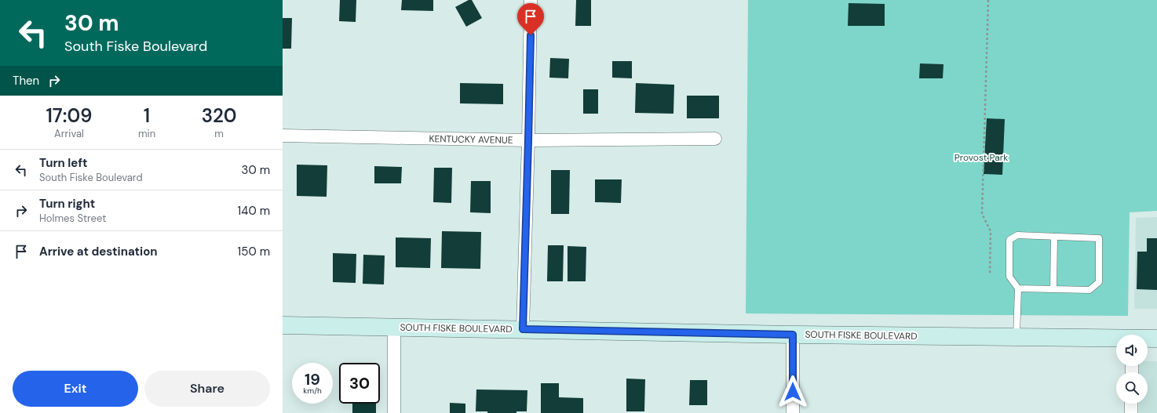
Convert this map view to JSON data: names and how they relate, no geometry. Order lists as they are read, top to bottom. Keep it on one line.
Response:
{"streets":{"main road":["SOUTH FISKE BOULEVARD"],"street":["KENTUCKY AVENUE"]},"parks":["Provost Park"],"page":{"turn":["30 m","South Fiske Boulevard"],"then":"Then","eta":["17:09","Arrival","1","min","320","m"],"list":[{"name":"Turn left","note":"South Fiske Boulevard","value":"30 m"},{"name":"Turn right","note":"Holmes Street","value":"140 m"},{"name":"Arrive at destination","value":"150 m"}],"speed":"19 km/h","limit":"30","buttons":["Exit","Share"]}}
